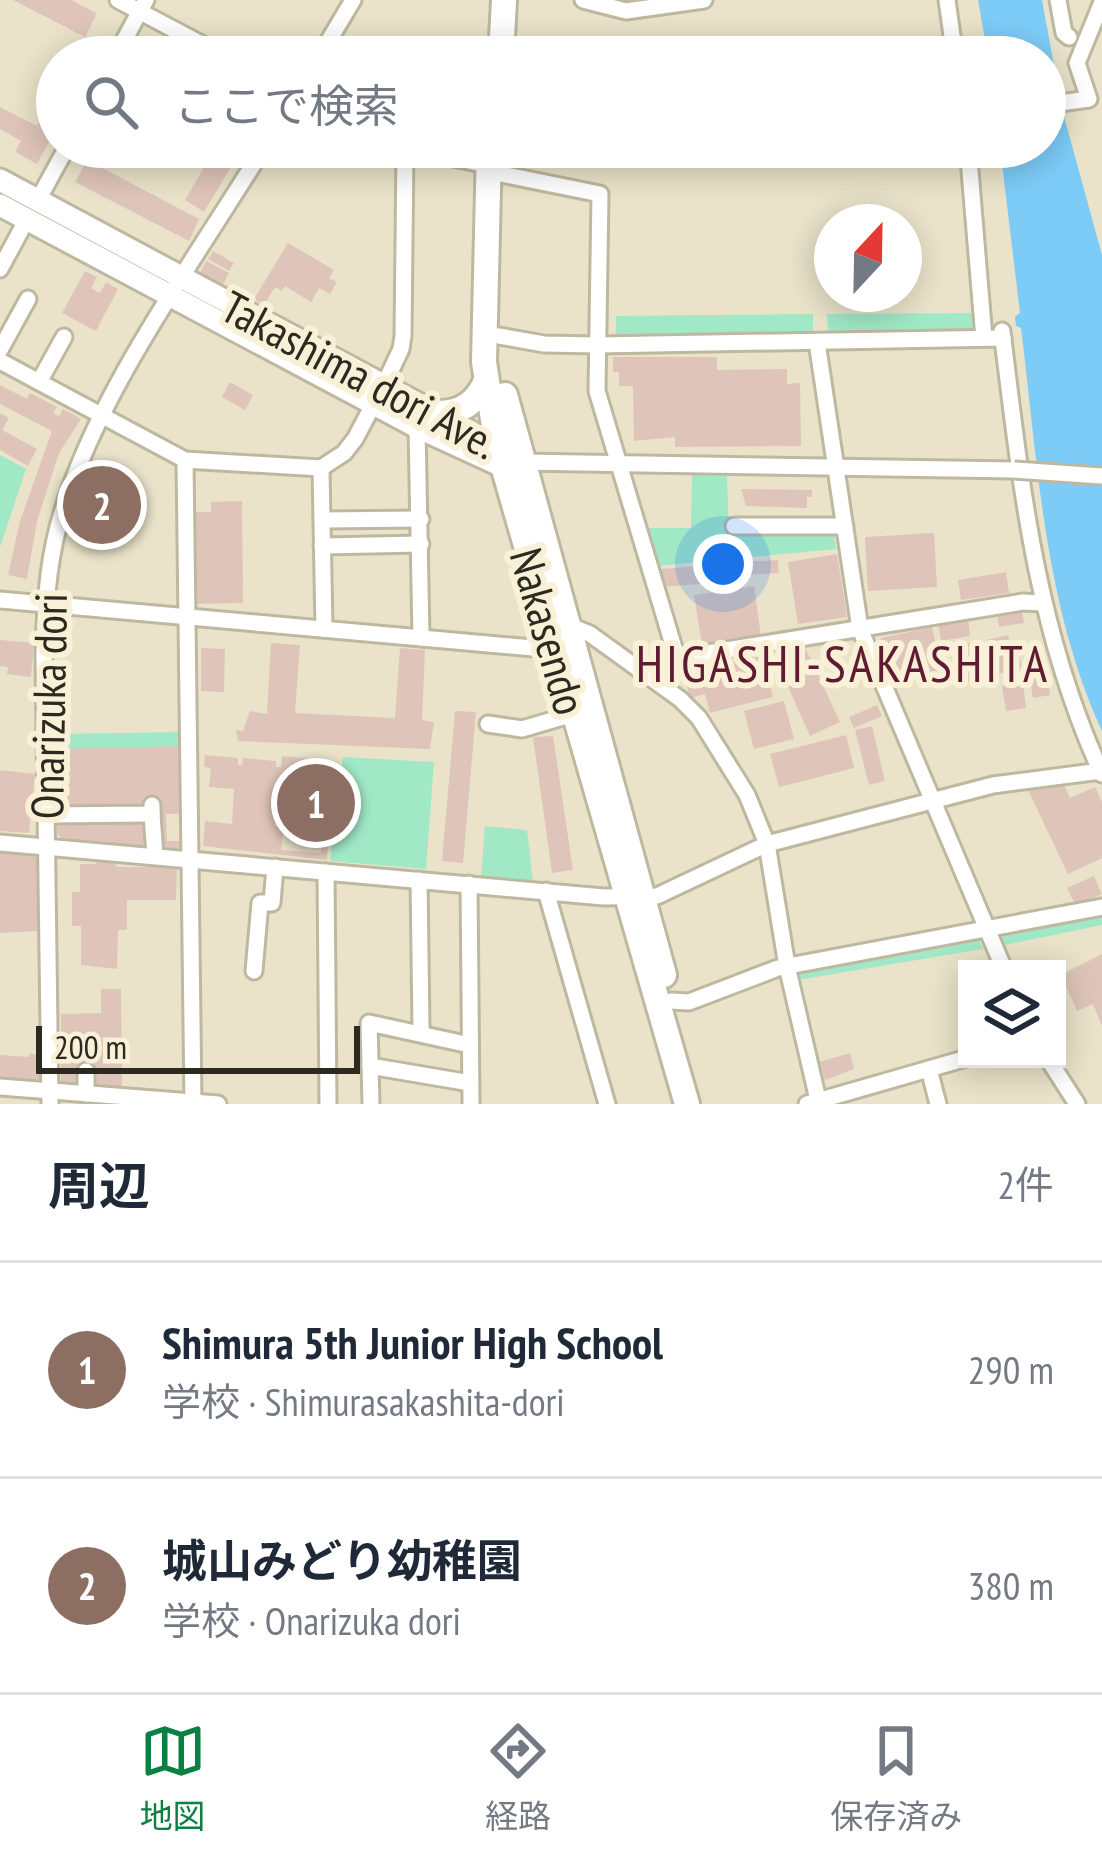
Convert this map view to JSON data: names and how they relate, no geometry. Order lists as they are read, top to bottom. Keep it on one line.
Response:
{"streets":{"highway":["Nakasendo"],"main road":["Takashima dori Ave."],"street":["Onarizuka dori"]},"crossings":[["Takashima dori Ave.","Nakasendo"],["Takashima dori Ave.","Onarizuka dori"]],"districts":["HIGASHI-SAKASHITA"],"scale_bar":"200 m","north":"top","page":{"search":"ここで検索","pins":["2","1"],"scale":"200 m","heading":["周辺","2件"],"list":[{"mark":"1","name":"Shimura 5th Junior High School","note":"学校 · Shimurasakashita-dori","value":"290 m"},{"mark":"2","name":"城山みどり幼稚園","note":"学校 · Onarizuka dori","value":"380 m"}],"nav":["地図","経路","保存済み"]}}
